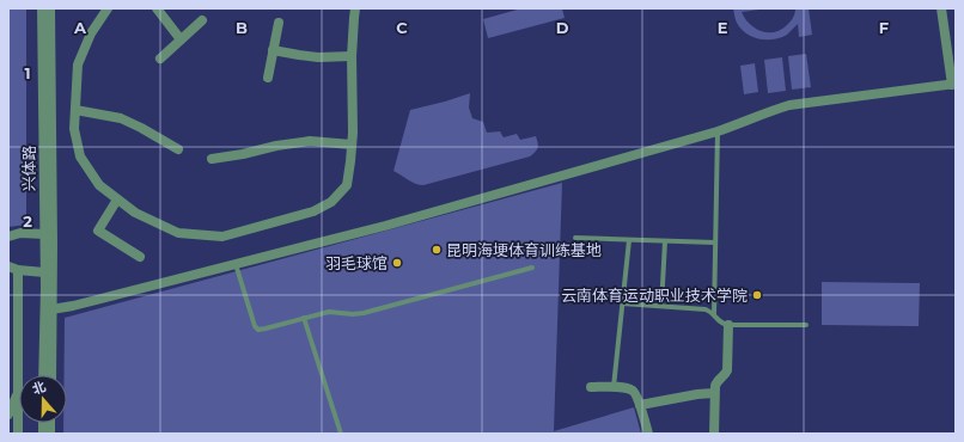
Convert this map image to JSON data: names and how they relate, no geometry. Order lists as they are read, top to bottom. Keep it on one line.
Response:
{"streets":{"street":["兴体路"]},"places":["昆明海埂体育训练基地","羽毛球馆","云南体育运动职业技术学院"],"north":"top","grid":{"columns":["A","B","C","D","E","F"],"rows":["1","2"]}}
